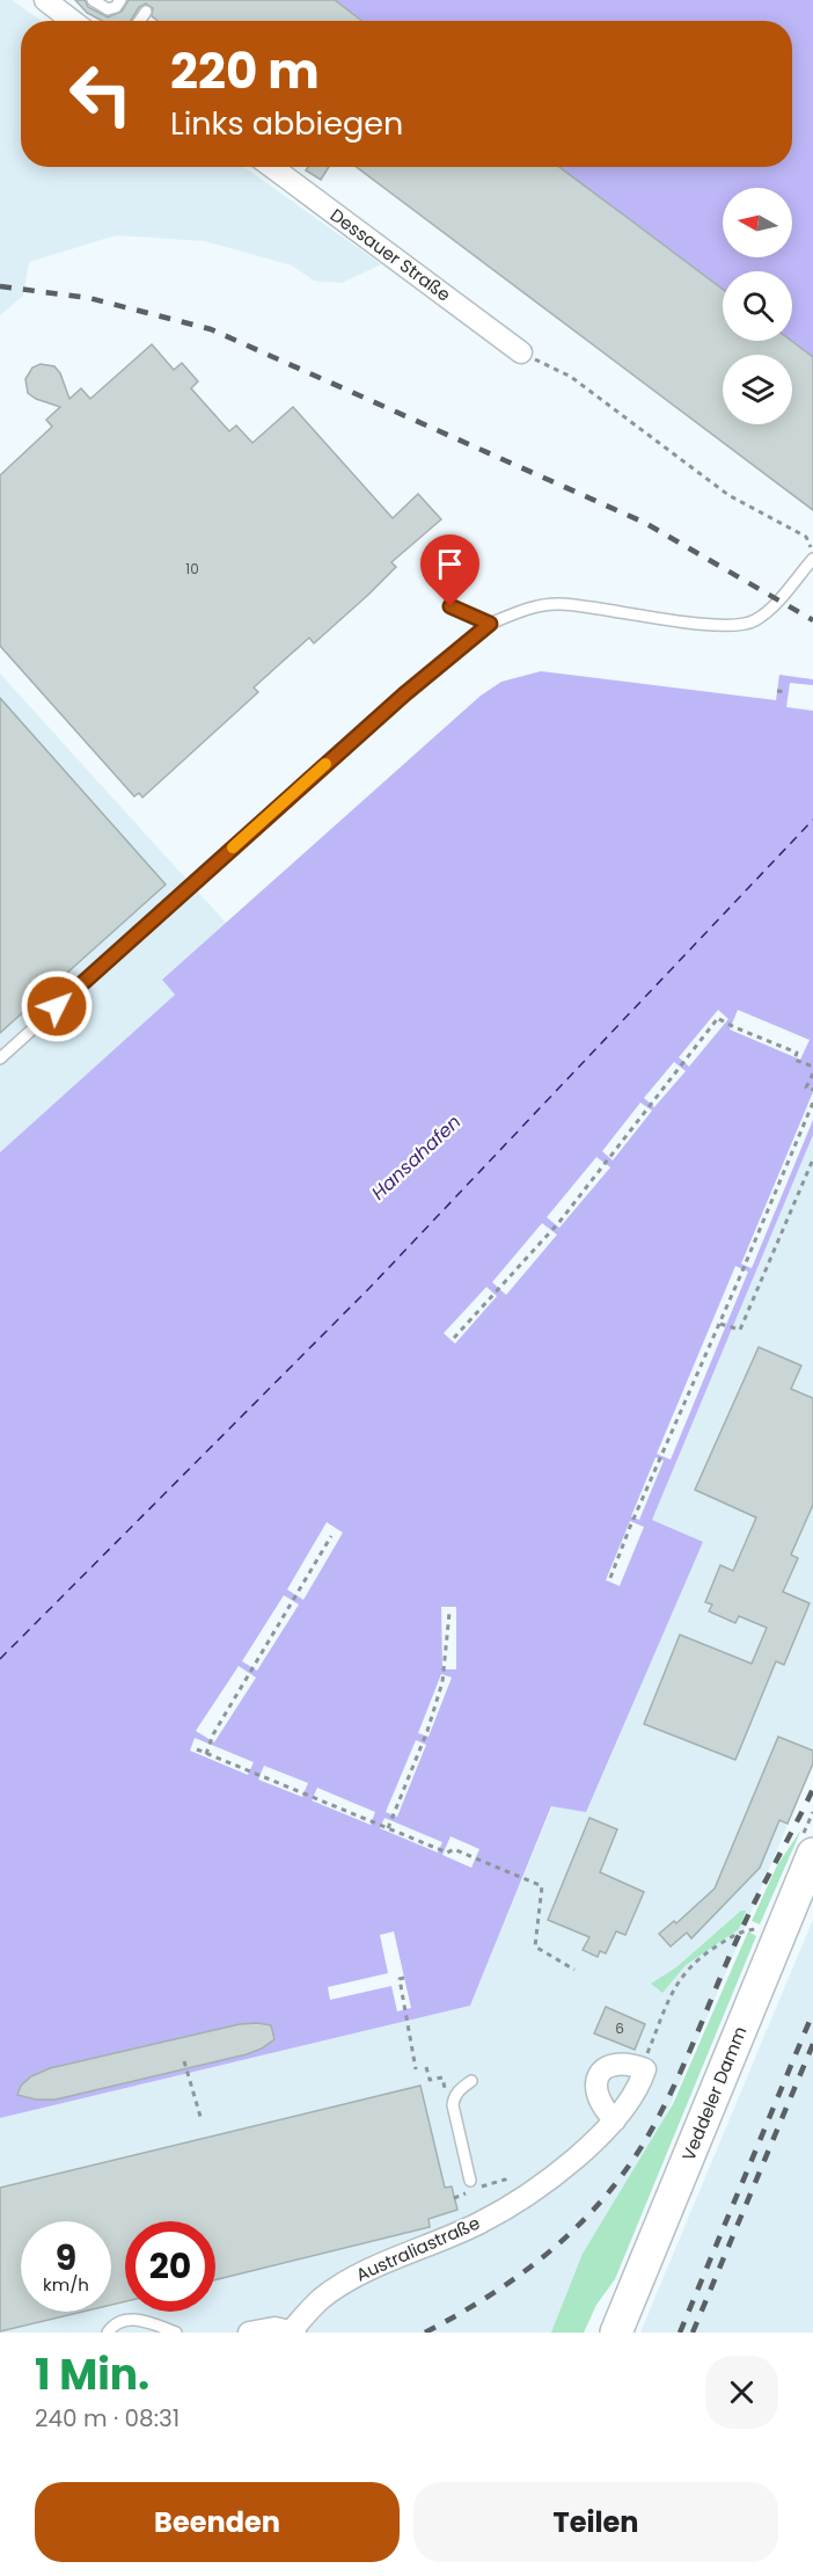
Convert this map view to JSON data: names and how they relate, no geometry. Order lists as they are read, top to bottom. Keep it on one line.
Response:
{"streets":{"main road":["Veddeler Damm"],"street":["Dessauer Straße","Australiastraße"]},"water":["Hansahafen"],"house_numbers":["10","6"],"north":"left","page":{"turn":["220 m","Links abbiegen"],"speed":"9 km/h","limit":"20","heading":["1 Min.","240 m · 08:31"],"buttons":["Beenden","Teilen"]}}
